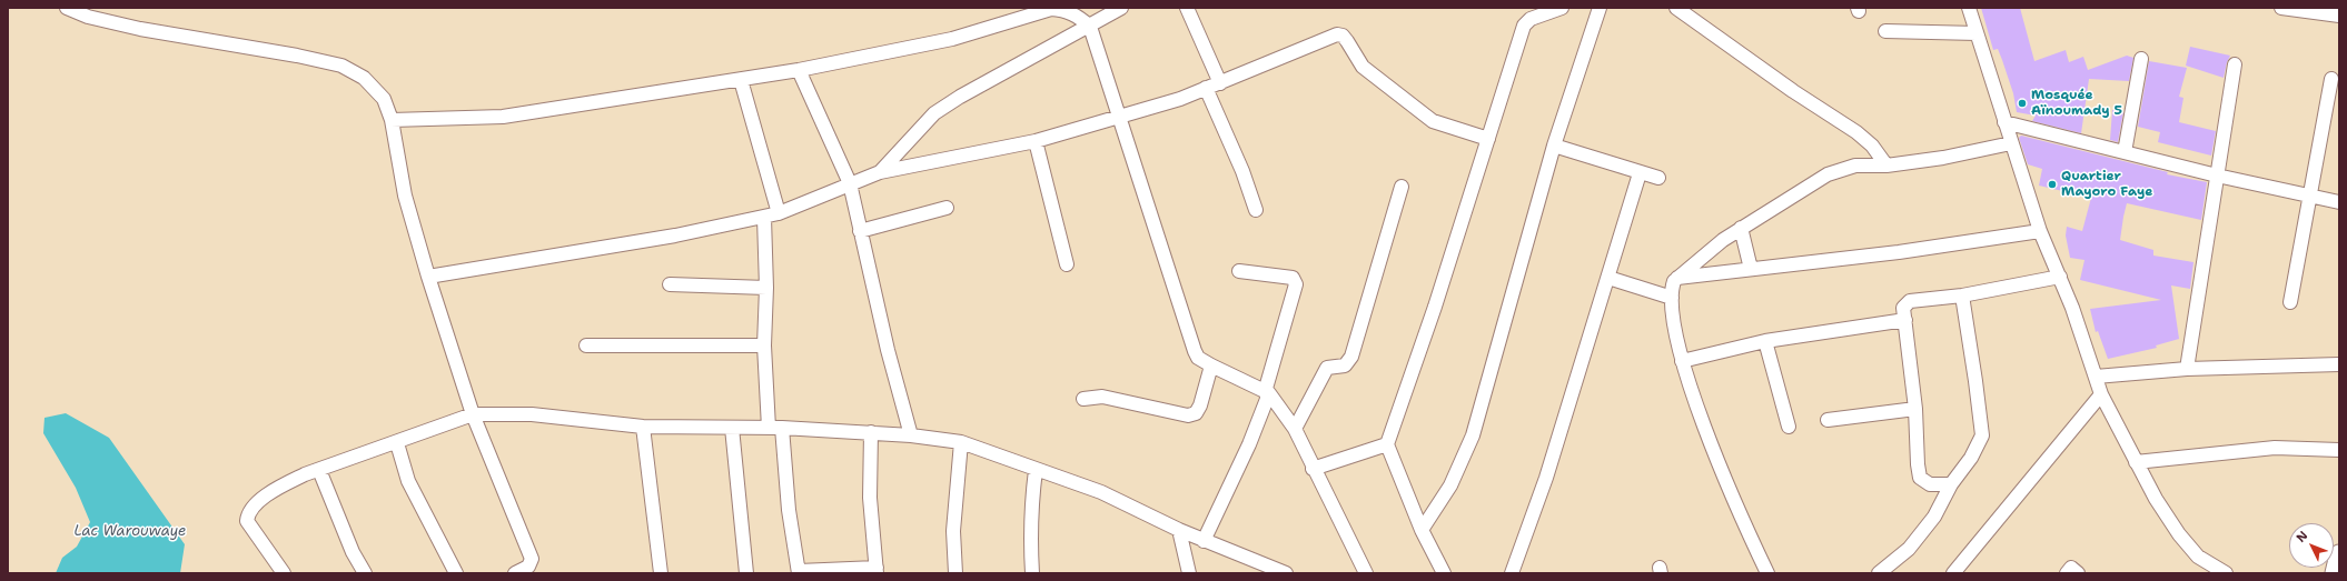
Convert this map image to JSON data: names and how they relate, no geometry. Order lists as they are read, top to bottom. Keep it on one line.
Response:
{"water":["Lac Warouwaye"],"places":["Mosquée Aïnoumady 5","Quartier Mayoro Faye"],"north":"top left"}
